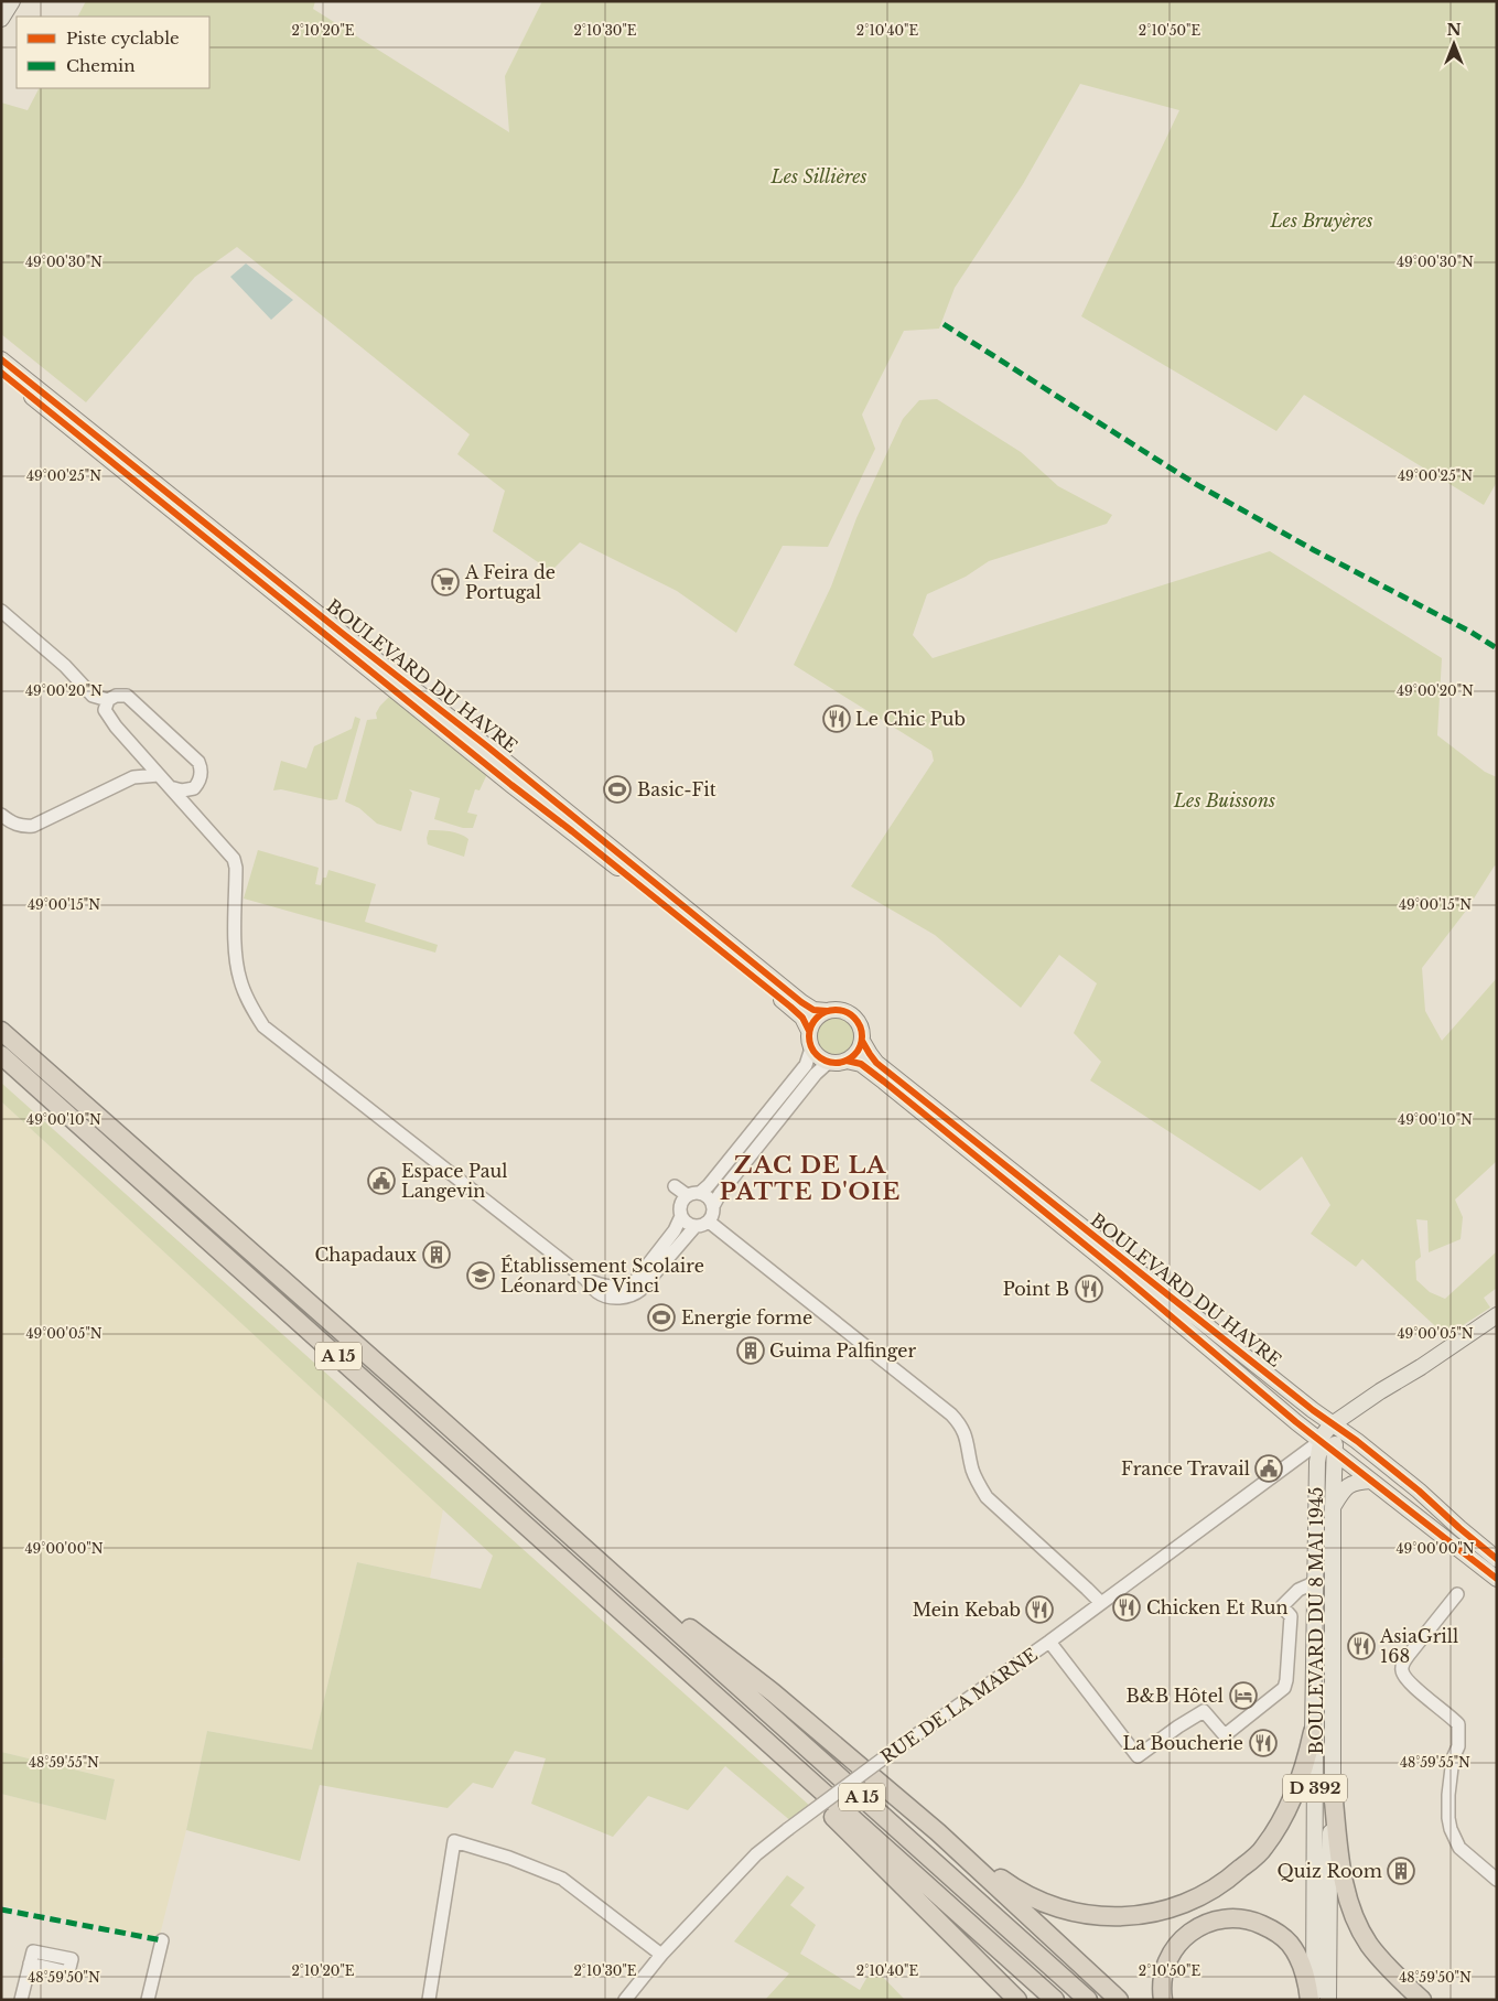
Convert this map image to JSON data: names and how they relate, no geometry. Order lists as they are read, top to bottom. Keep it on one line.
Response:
{"streets":{"highway":["A 15"],"main road":["BOULEVARD DU HAVRE","BOULEVARD DU 8 MAI 1945","D 392"],"street":["RUE DE LA MARNE"]},"crossings":[["BOULEVARD DU HAVRE","BOULEVARD DU 8 MAI 1945"],["BOULEVARD DU HAVRE","RUE DE LA MARNE"],["BOULEVARD DU 8 MAI 1945","RUE DE LA MARNE"]],"districts":["ZAC DE LA PATTE D'OIE"],"parks":["Les Sillières","Les Bruyères","Les Buissons"],"places":{"supermarket":["A Feira de Portugal"],"restaurant":["Le Chic Pub","Point B","Chicken Et Run","Mein Kebab","AsiaGrill 168","La Boucherie"],"sports":["Basic-Fit","Energie forme"],"public building":["Espace Paul Langevin","France Travail"],"building":["Chapadaux","Guima Palfinger","Quiz Room"],"school or university":["Établissement Scolaire Léonard De Vinci"],"hotel":["B&B Hôtel"]},"legend":["Piste cyclable","Chemin"],"north":"top","coordinates":["2°10'20\"E","2°10'30\"E","2°10'40\"E","2°10'50\"E","49°00'30\"N","49°00'25\"N","49°00'20\"N","49°00'15\"N","49°00'10\"N","49°00'05\"N","49°00'00\"N","48°59'55\"N","48°59'50\"N"]}
